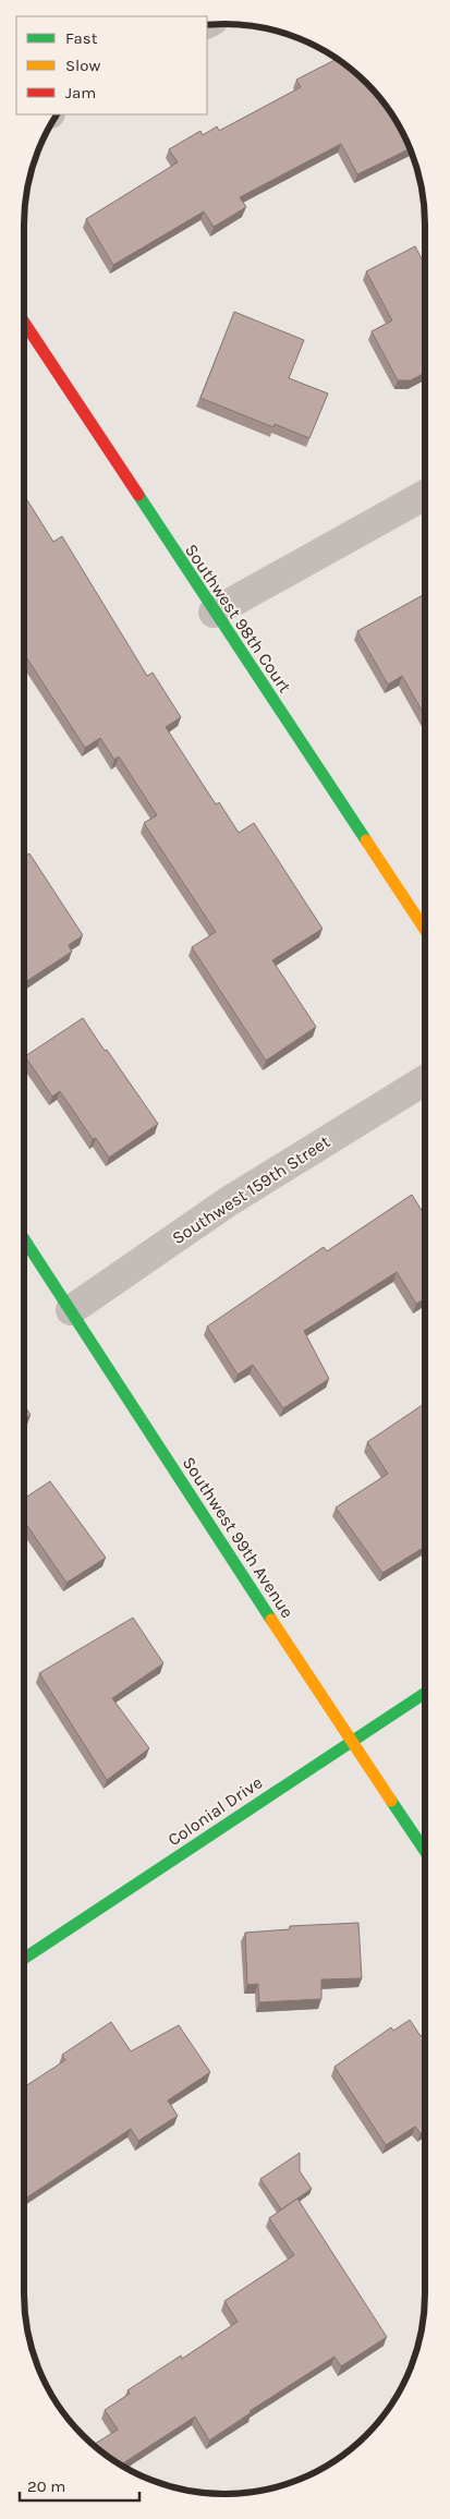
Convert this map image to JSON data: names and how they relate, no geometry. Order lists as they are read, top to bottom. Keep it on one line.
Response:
{"streets":{"street":["Southwest 98th Court","Southwest 159th Street","Southwest 99th Avenue","Colonial Drive"]},"crossings":[["Southwest 159th Street","Southwest 99th Avenue"],["Southwest 99th Avenue","Colonial Drive"]],"legend":["Fast","Slow","Jam"],"scale_bar":"20 m"}
